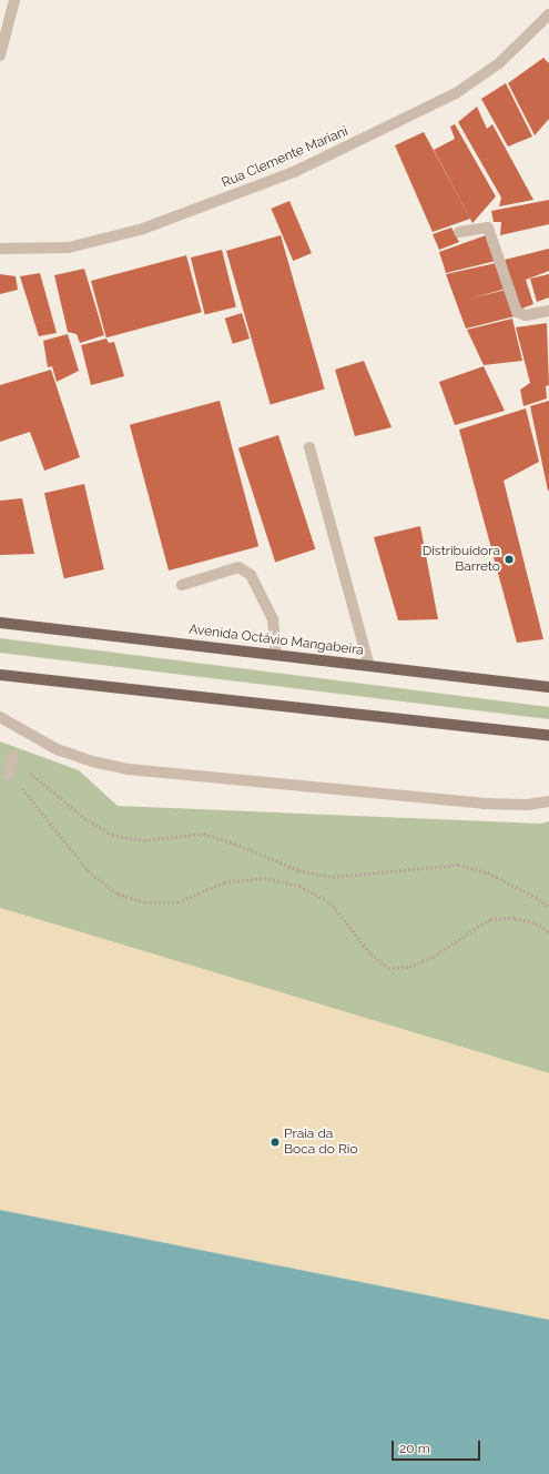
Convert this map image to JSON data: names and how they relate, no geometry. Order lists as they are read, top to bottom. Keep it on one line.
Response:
{"streets":{"main road":["Avenida Octávio Mangabeira"],"street":["Rua Clemente Mariani"]},"places":["Distribuidora Barreto","Praia da Boca do Rio"],"scale_bar":"20 m"}
